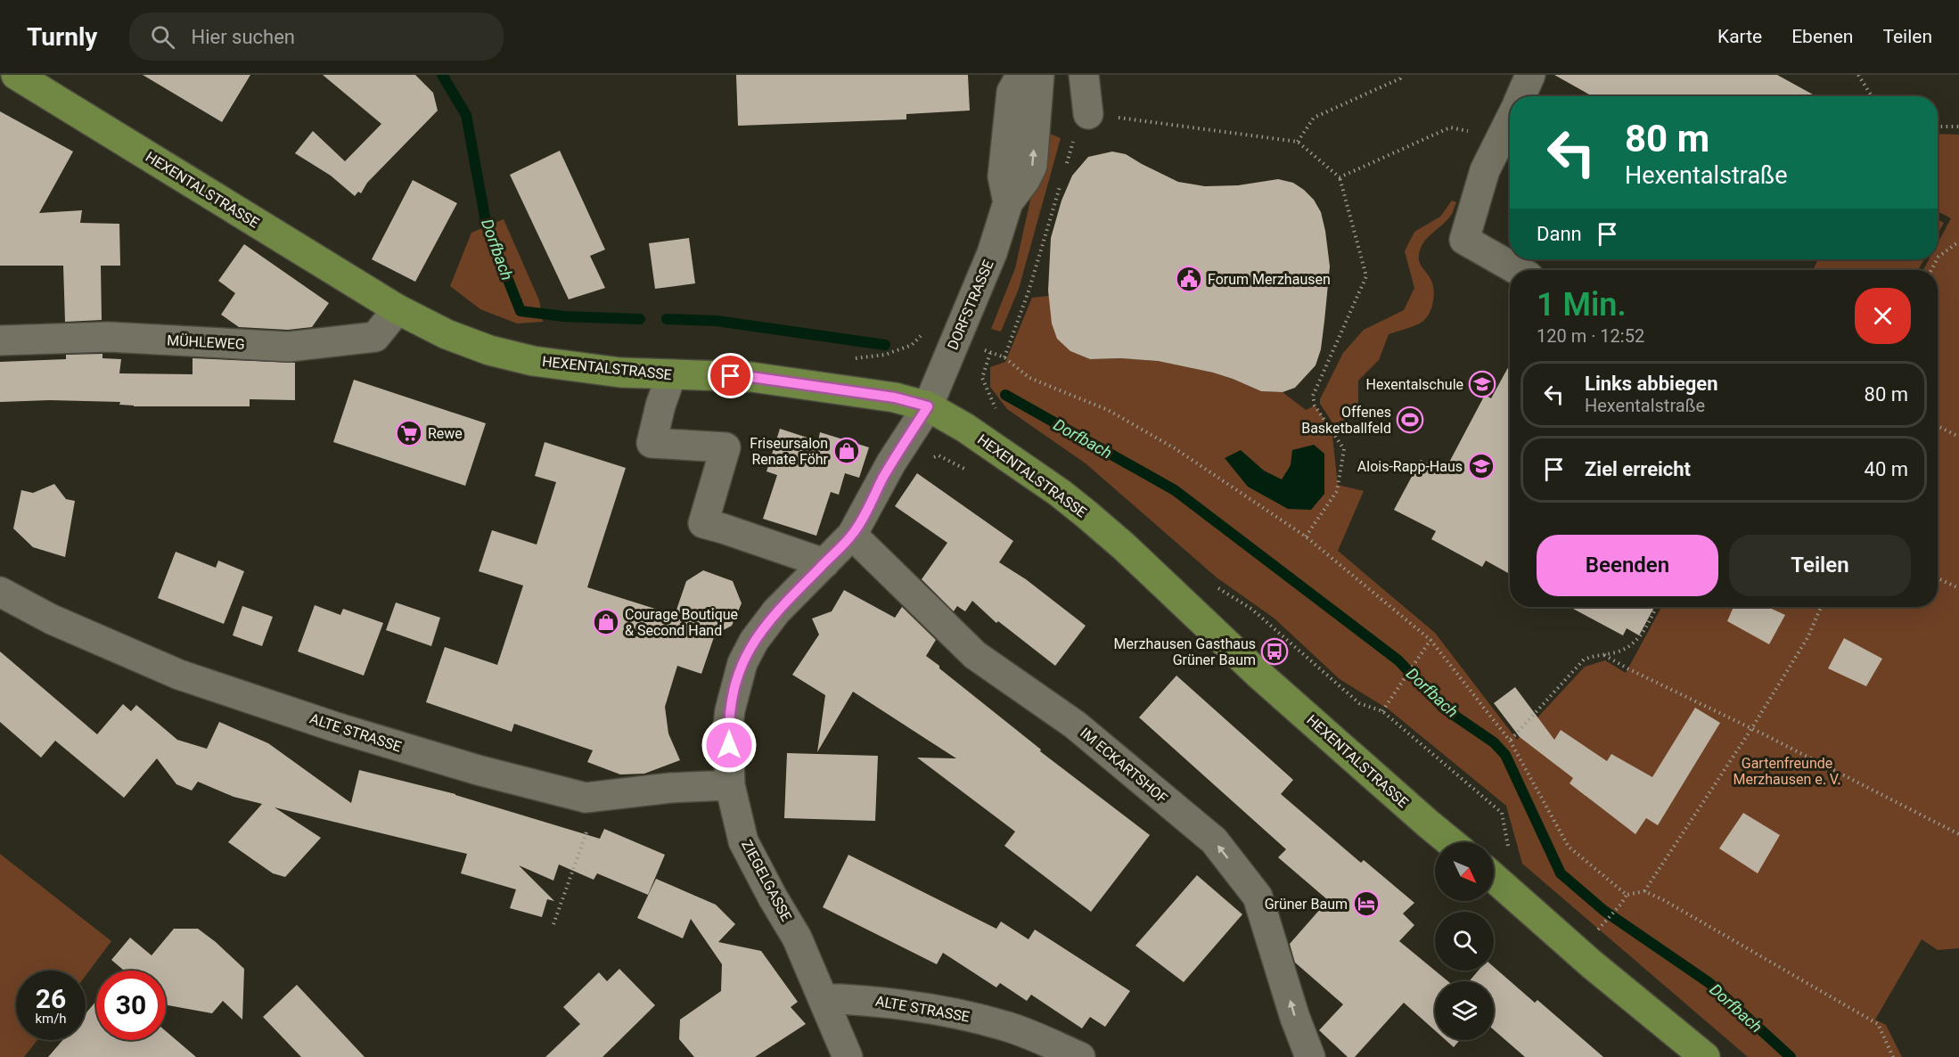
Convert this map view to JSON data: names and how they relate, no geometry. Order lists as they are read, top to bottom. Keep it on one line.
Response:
{"streets":{"main road":["HEXENTALSTRASSE"],"street":["DORFSTRASSE","MÜHLEWEG","ALTE STRASSE","IM ECKARTSHOF","ZIEGELGASSE"]},"crossings":[["HEXENTALSTRASSE","DORFSTRASSE"],["HEXENTALSTRASSE","MÜHLEWEG"],["HEXENTALSTRASSE","ZIEGELGASSE"],["DORFSTRASSE","ZIEGELGASSE"],["ALTE STRASSE","ZIEGELGASSE"],["IM ECKARTSHOF","ZIEGELGASSE"]],"one_way":["IM ECKARTSHOF"],"water":["Dorfbach"],"parks":["Gartenfreunde Merzhausen e. V."],"places":{"public building":["Forum Merzhausen"],"school or university":["Hexentalschule","Alois-Rapp-Haus"],"sports":["Offenes Basketballfeld"],"supermarket":["Rewe"],"shop":["Friseursalon Renate Föhr","Courage Boutique & Second Hand"],"bus stop":["Merzhausen Gasthaus Grüner Baum"],"hotel":["Grüner Baum"]},"north":"bottom right","page":{"header":"Turnly","search":"Hier suchen","nav":["Karte","Ebenen","Teilen"],"turn":["80 m","Hexentalstraße"],"then":"Dann","heading":["1 Min.","120 m · 12:52"],"list":[{"name":"Links abbiegen","note":"Hexentalstraße","value":"80 m"},{"name":"Ziel erreicht","value":"40 m"}],"buttons":["Beenden","Teilen"],"speed":"26 km/h","limit":"30"}}
